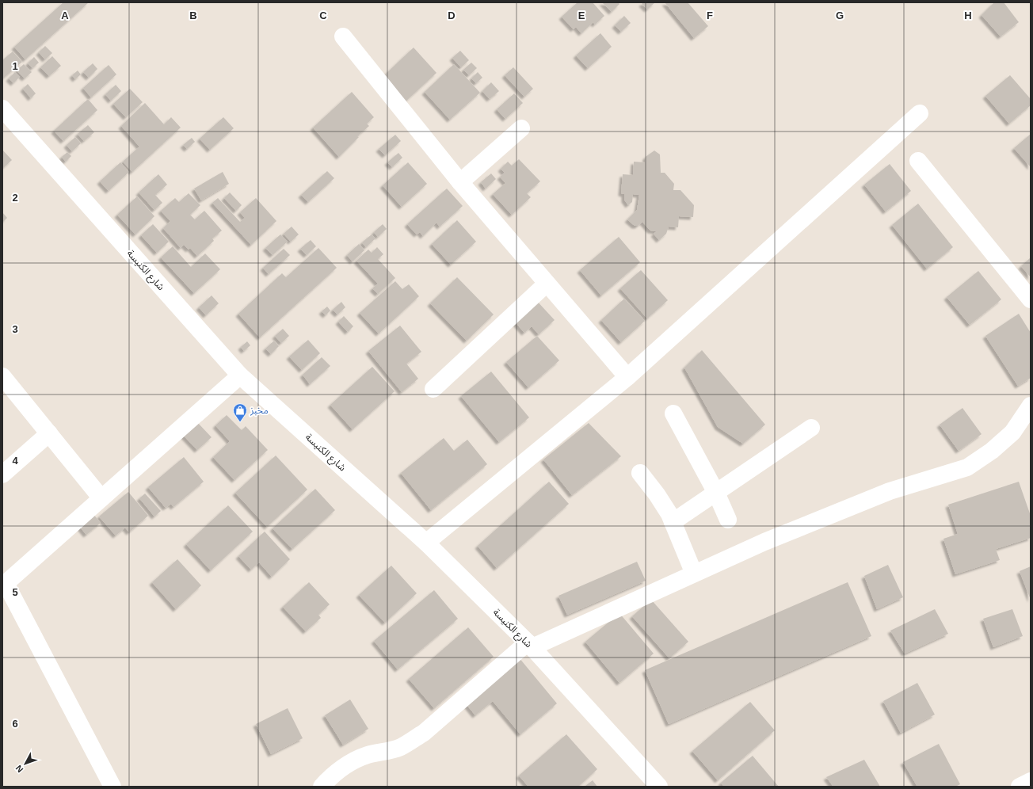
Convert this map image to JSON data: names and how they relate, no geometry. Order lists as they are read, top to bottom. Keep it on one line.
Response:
{"streets":{"street":["شارع الكنيسة"]},"places":{"shop":["مخبز"]},"north":"bottom left","grid":{"columns":["A","B","C","D","E","F","G","H"],"rows":["1","2","3","4","5","6"]}}
